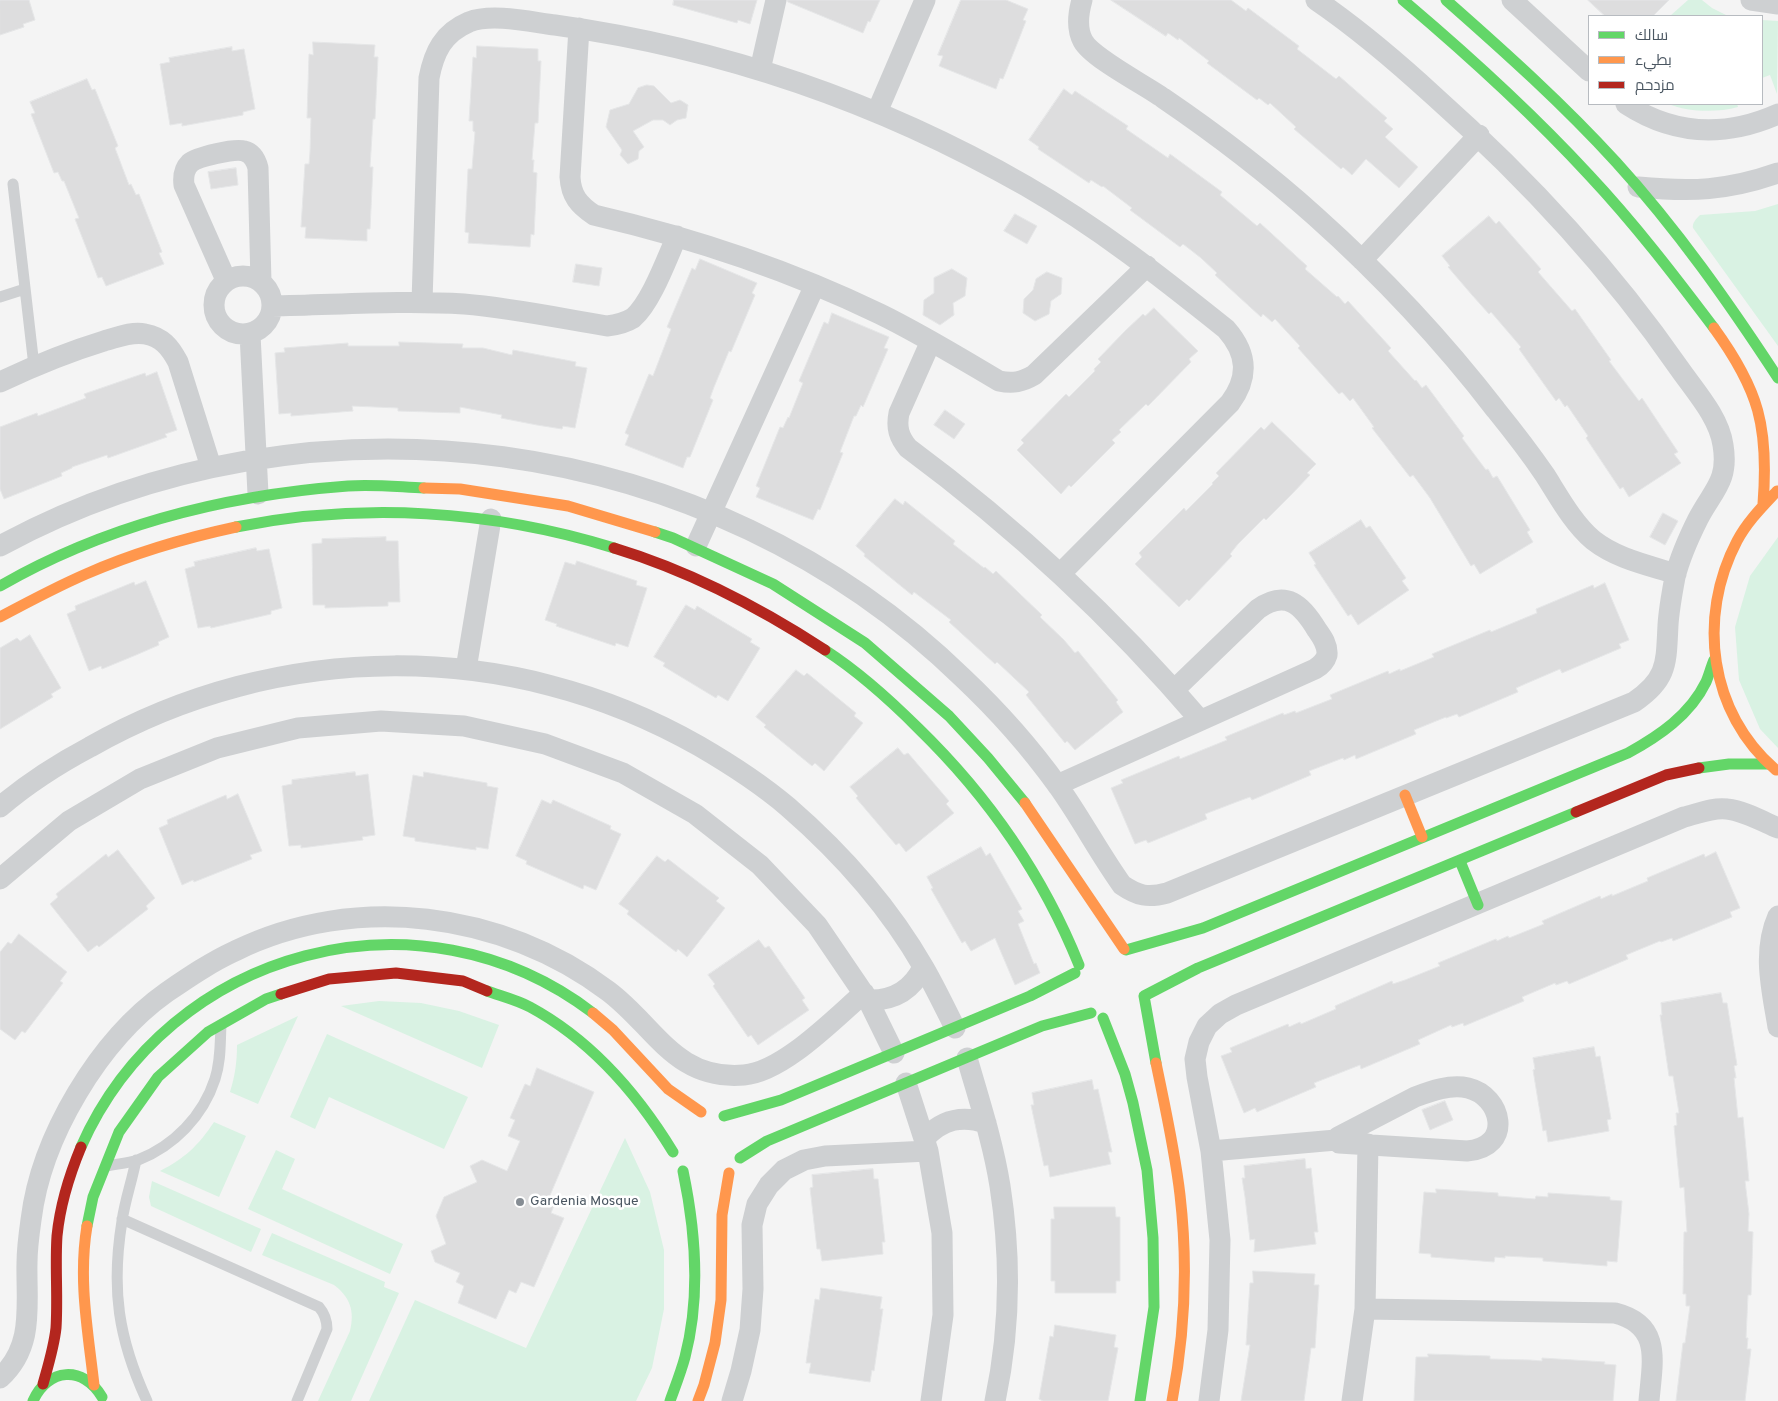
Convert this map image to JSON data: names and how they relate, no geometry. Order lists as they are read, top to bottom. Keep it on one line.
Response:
{"places":["Gardenia Mosque"],"legend":["سالك","بطيء","مزدحم"]}
